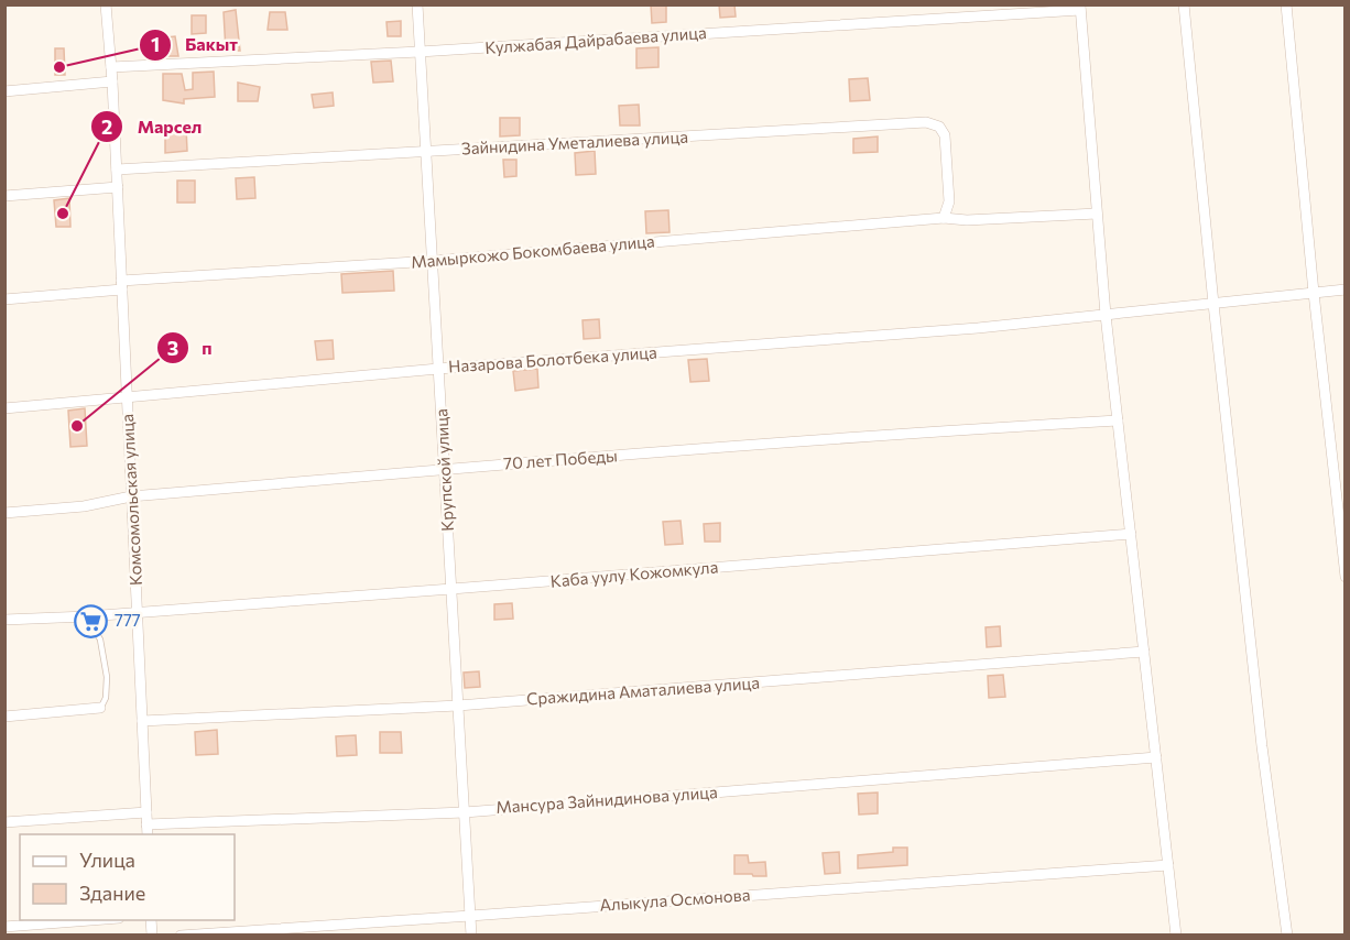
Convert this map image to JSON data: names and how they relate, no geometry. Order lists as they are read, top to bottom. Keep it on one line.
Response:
{"streets":{"street":["Кулжабая Дайрабаева улица","Зайнидина Уметалиева улица","Мамыркожо Бокомбаева улица","Назарова Болотбека улица","70 лет Победы","Крупской улица","Комсомольская улица","Каба уулу Кожомкула","Сражидина Аматалиева улица","Мансура Зайнидинова улица","Алыкула Осмонова"]},"crossings":[["Кулжабая Дайрабаева улица","Крупской улица"],["Кулжабая Дайрабаева улица","Комсомольская улица"],["Зайнидина Уметалиева улица","Мамыркожо Бокомбаева улица"],["Зайнидина Уметалиева улица","Крупской улица"],["Зайнидина Уметалиева улица","Комсомольская улица"],["Мамыркожо Бокомбаева улица","Крупской улица"],["Мамыркожо Бокомбаева улица","Комсомольская улица"],["Назарова Болотбека улица","Крупской улица"],["Назарова Болотбека улица","Комсомольская улица"],["70 лет Победы","Крупской улица"],["70 лет Победы","Комсомольская улица"],["Крупской улица","Каба уулу Кожомкула"],["Крупской улица","Сражидина Аматалиева улица"],["Крупской улица","Мансура Зайнидинова улица"],["Крупской улица","Алыкула Осмонова"],["Комсомольская улица","Каба уулу Кожомкула"],["Комсомольская улица","Сражидина Аматалиева улица"],["Комсомольская улица","Мансура Зайнидинова улица"]],"places":{"other":["Бакыт","Марсел","п"],"supermarket":["777"]},"legend":["Улица","Здание"]}
